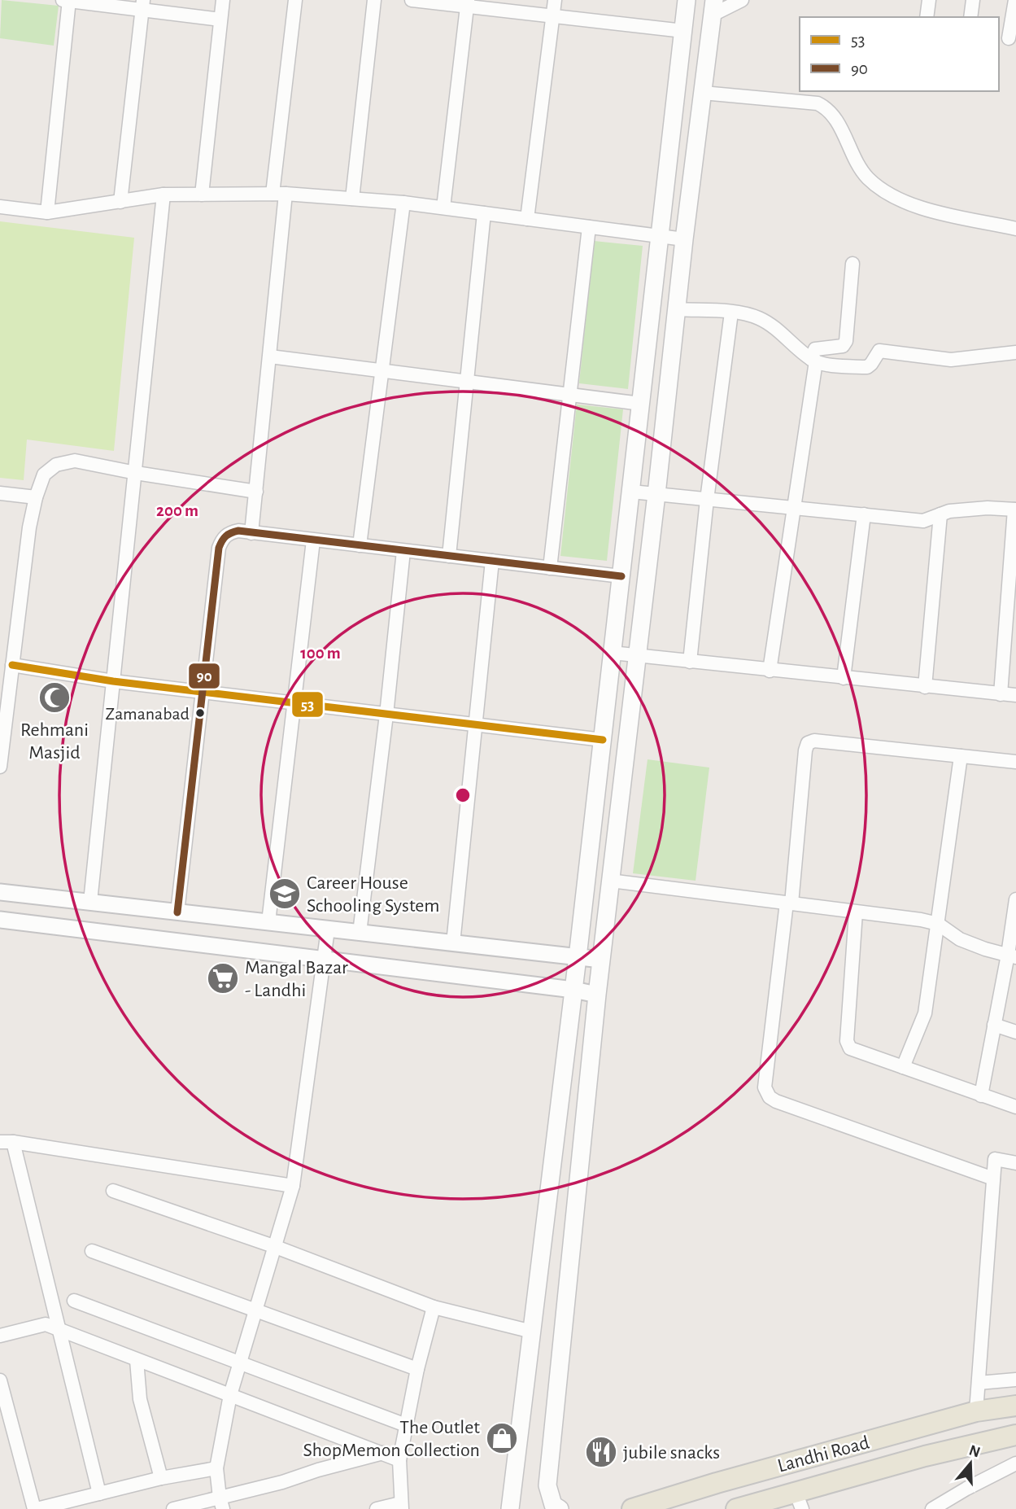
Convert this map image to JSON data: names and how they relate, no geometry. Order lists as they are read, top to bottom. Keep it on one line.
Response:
{"streets":{"main road":["Landhi Road"]},"places":{"mosque":["Rehmani Masjid"],"other":["Zamanabad"],"school or university":["Career House Schooling System"],"supermarket":["Mangal Bazar - Landhi"],"shop":["The Outlet ShopMemon Collection"],"restaurant":["jubile snacks"]},"lines":["transit line 90","transit line 53"],"legend":["53","90"],"north":"top","rings":["200 m","100 m"]}
